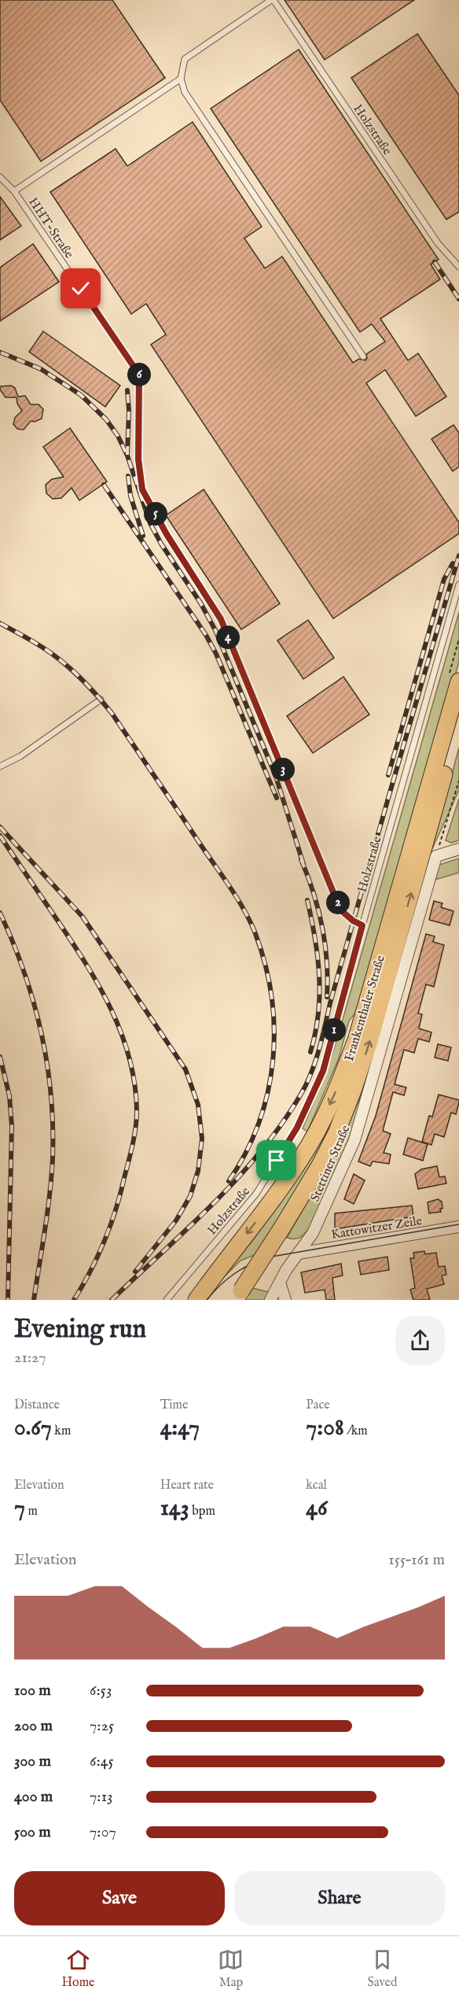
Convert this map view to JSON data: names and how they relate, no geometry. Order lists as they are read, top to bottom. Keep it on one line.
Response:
{"streets":{"main road":["Frankenthaler Straße"],"street":["Stettiner Straße","Kattowitzer Zeile"],"lane":["Holzstraße","HHT-Straße"]},"crossings":[["Holzstraße","HHT-Straße"],["Stettiner Straße","Kattowitzer Zeile"]],"page":{"pins":["6","5","4","3","2","1"],"heading":["Evening run","21:27"],"stats":[["Distance","0.67 km"],["Time","4:47"],["Pace","7:08 /km"],["Elevation","7 m"],["Heart rate","143 bpm"],["kcal","46"]],"chart":["Elevation","155–161 m"],"list":[{"name":"100 m","note":"6:53"},{"name":"200 m","note":"7:25"},{"name":"300 m","note":"6:45"},{"name":"400 m","note":"7:13"},{"name":"500 m","note":"7:07"}],"buttons":["Save","Share"],"tabs":["Home","Map","Saved"]}}
